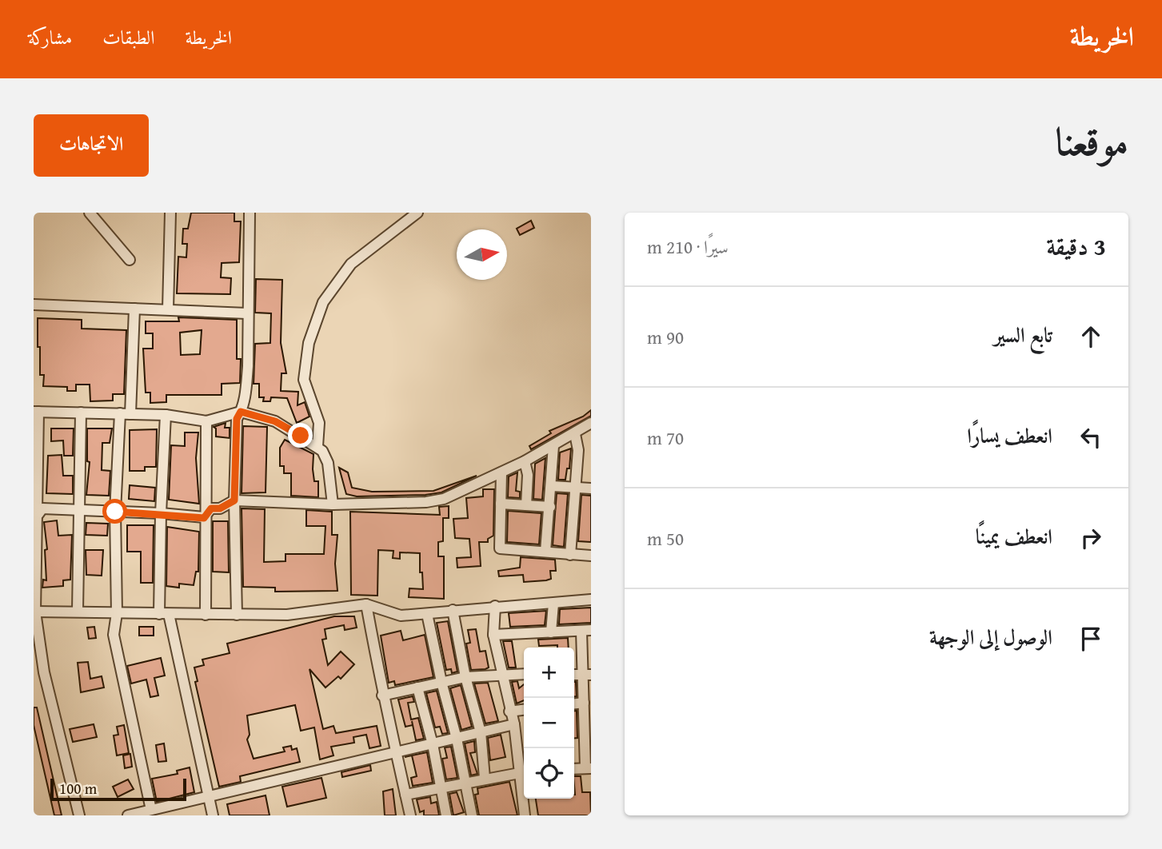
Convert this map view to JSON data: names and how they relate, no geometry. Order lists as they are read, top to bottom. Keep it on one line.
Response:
{"scale_bar":"100 m","north":"right","page":{"header":"الخريطة","nav":["الخريطة","الطبقات","مشاركة"],"title":"موقعنا","buttons":"الاتجاهات","heading":["3 دقيقة","سيرًا · 210 m"],"list":[["تابع السير","90 m"],["انعطف يسارًا","70 m"],["انعطف يمينًا","50 m"],"الوصول إلى الوجهة"],"map_buttons":["+","−"],"scale":"100 m"}}
